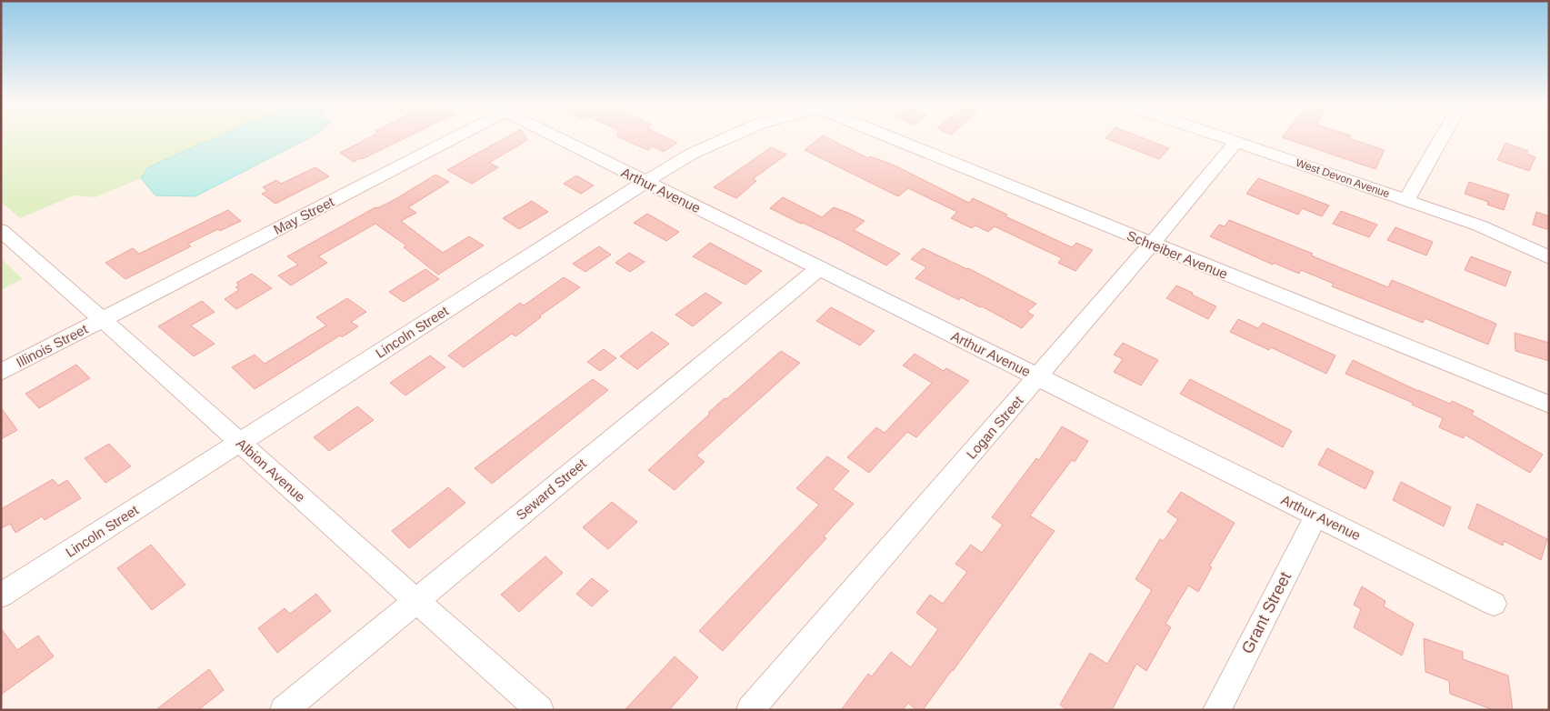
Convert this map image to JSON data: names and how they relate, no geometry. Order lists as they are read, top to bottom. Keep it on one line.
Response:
{"streets":{"street":["West Devon Avenue","Arthur Avenue","May Street","Schreiber Avenue","Lincoln Street","Illinois Street","Logan Street","Albion Avenue","Seward Street","Grant Street"]},"crossings":[["West Devon Avenue","Logan Street"],["Arthur Avenue","Lincoln Street"],["Arthur Avenue","Logan Street"],["Arthur Avenue","Seward Street"],["Arthur Avenue","Grant Street"],["May Street","Illinois Street"],["May Street","Albion Avenue"],["Schreiber Avenue","Logan Street"],["Lincoln Street","Albion Avenue"],["Illinois Street","Albion Avenue"],["Albion Avenue","Seward Street"]]}
